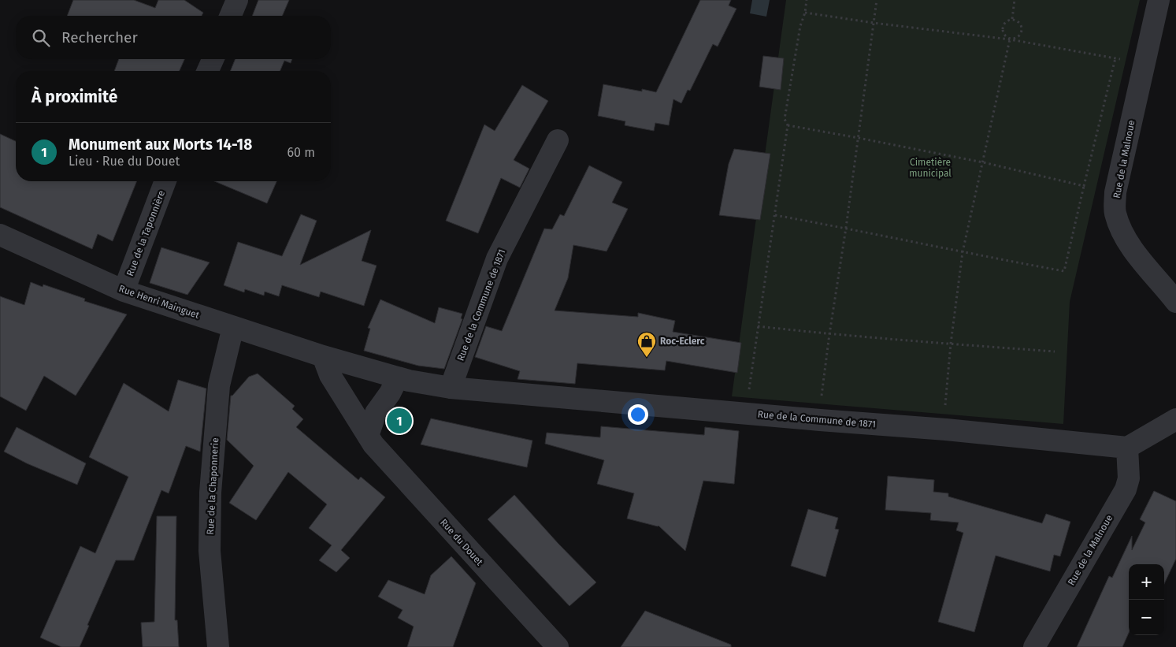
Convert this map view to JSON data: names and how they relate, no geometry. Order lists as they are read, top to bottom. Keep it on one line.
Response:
{"streets":{"street":["Rue de la Malnoue","Rue de la Taponnière","Rue Henri Mainguet","Rue de la Commune de 1871","Rue de la Chaponnerie","Rue du Douet"]},"crossings":[["Rue de la Malnoue","Rue de la Commune de 1871"],["Rue de la Taponnière","Rue Henri Mainguet"],["Rue Henri Mainguet","Rue de la Commune de 1871"],["Rue Henri Mainguet","Rue de la Chaponnerie"],["Rue Henri Mainguet","Rue du Douet"],["Rue de la Commune de 1871","Rue du Douet"]],"parks":["Cimetière municipal"],"places":{"shop":["Roc-Eclerc"]},"page":{"search":"Rechercher","heading":"À proximité","list":[{"mark":"1","name":"Monument aux Morts 14-18","note":"Lieu · Rue du Douet","value":"60 m"}],"pins":"1","map_buttons":["+","−"]}}
